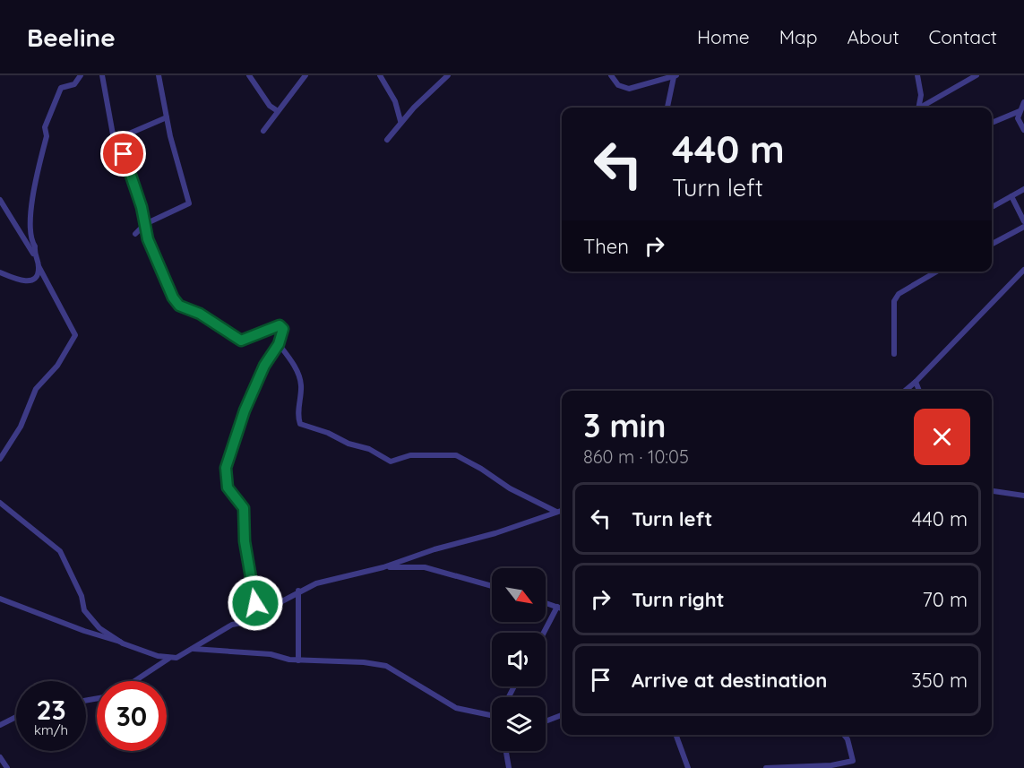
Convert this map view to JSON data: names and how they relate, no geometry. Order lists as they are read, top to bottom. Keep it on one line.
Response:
{"north":"bottom right","page":{"header":"Beeline","nav":["Home","Map","About","Contact"],"turn":["440 m","Turn left"],"then":"Then","heading":["3 min","860 m · 10:05"],"list":[{"name":"Turn left","value":"440 m"},{"name":"Turn right","value":"70 m"},{"name":"Arrive at destination","value":"350 m"}],"speed":"23 km/h","limit":"30"}}
